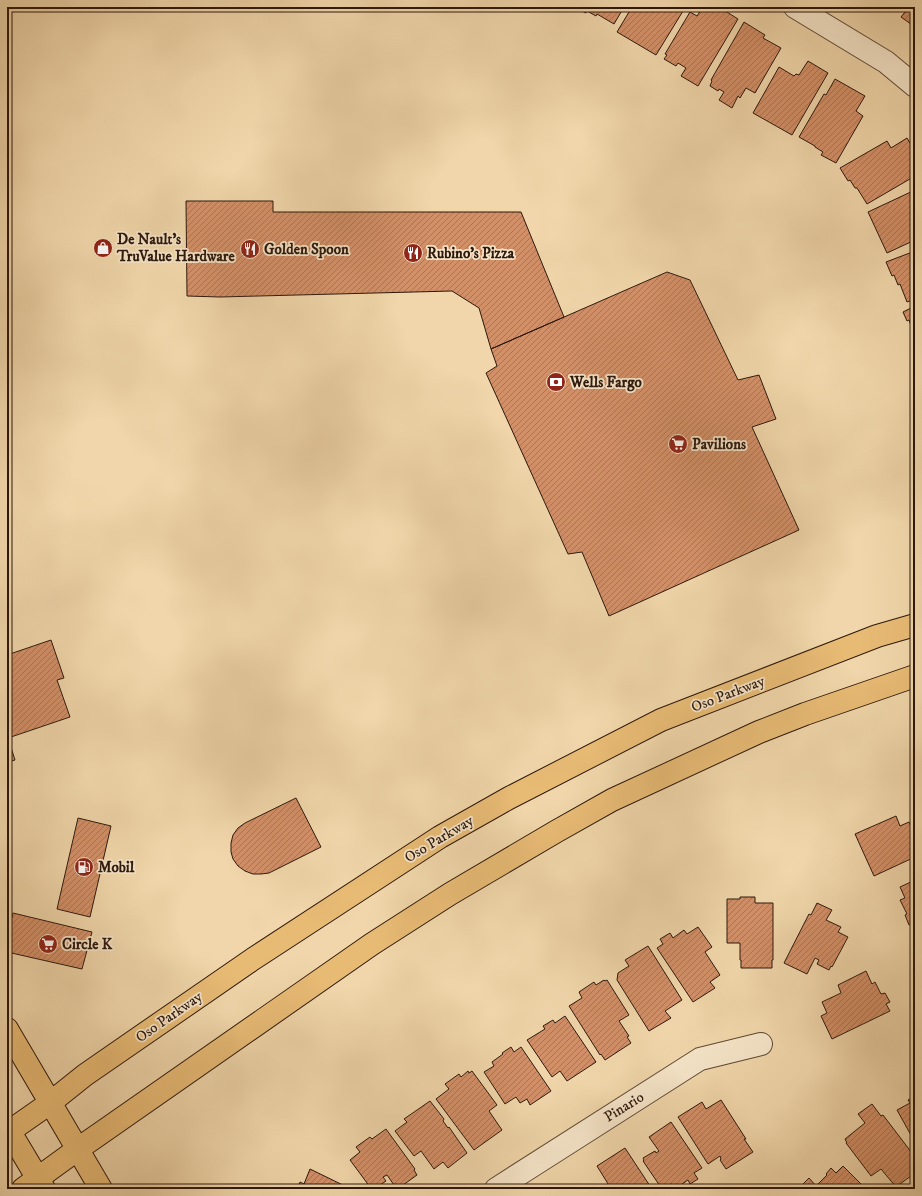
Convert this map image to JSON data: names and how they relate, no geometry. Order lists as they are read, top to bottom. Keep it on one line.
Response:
{"streets":{"main road":["Oso Parkway"],"street":["Pinario"]},"places":{"shop":["De Nault's TruValue Hardware"],"restaurant":["Golden Spoon","Rubino's Pizza"],"bank":["Wells Fargo"],"supermarket":["Pavilions","Circle K"],"fuel station":["Mobil"]}}
